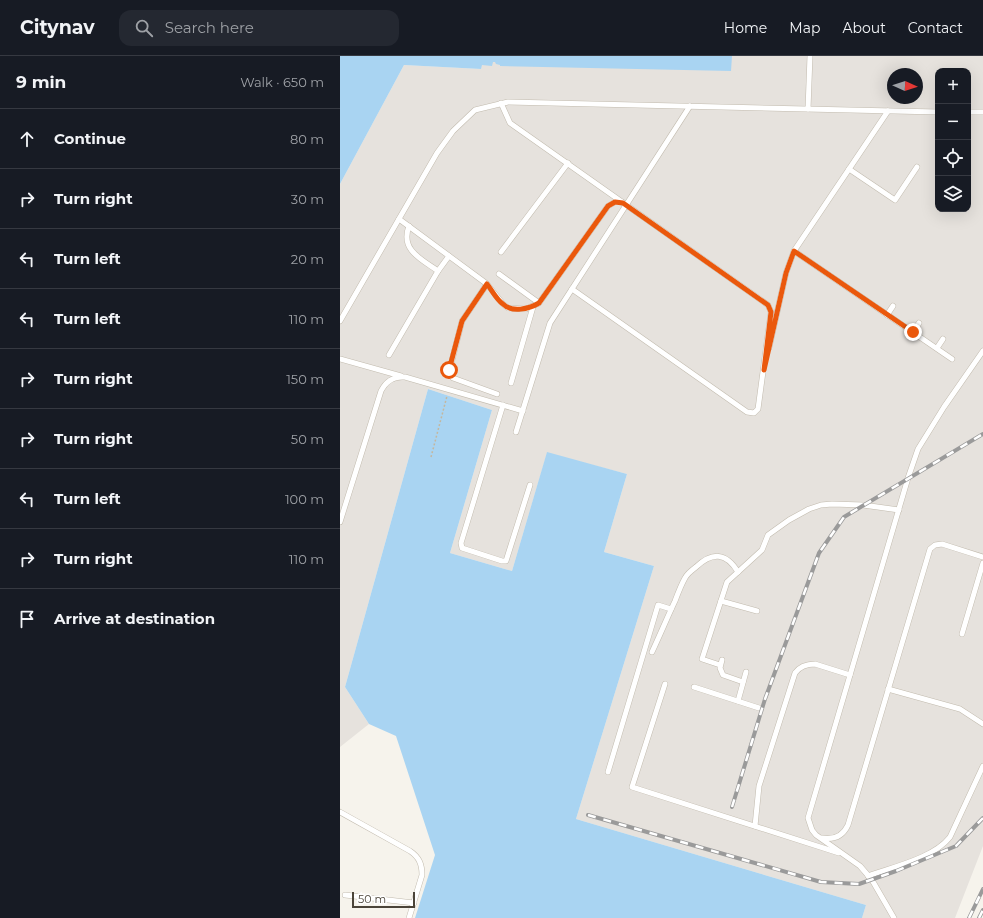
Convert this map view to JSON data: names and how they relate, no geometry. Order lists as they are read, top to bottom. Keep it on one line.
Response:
{"scale_bar":"50 m","north":"right","page":{"header":"Citynav","search":"Search here","nav":["Home","Map","About","Contact"],"heading":["9 min","Walk · 650 m"],"map_buttons":["+","−"],"list":[["Continue","80 m"],["Turn right","30 m"],["Turn left","20 m"],["Turn left","110 m"],["Turn right","150 m"],["Turn right","50 m"],["Turn left","100 m"],["Turn right","110 m"],"Arrive at destination"],"scale":"50 m"}}
